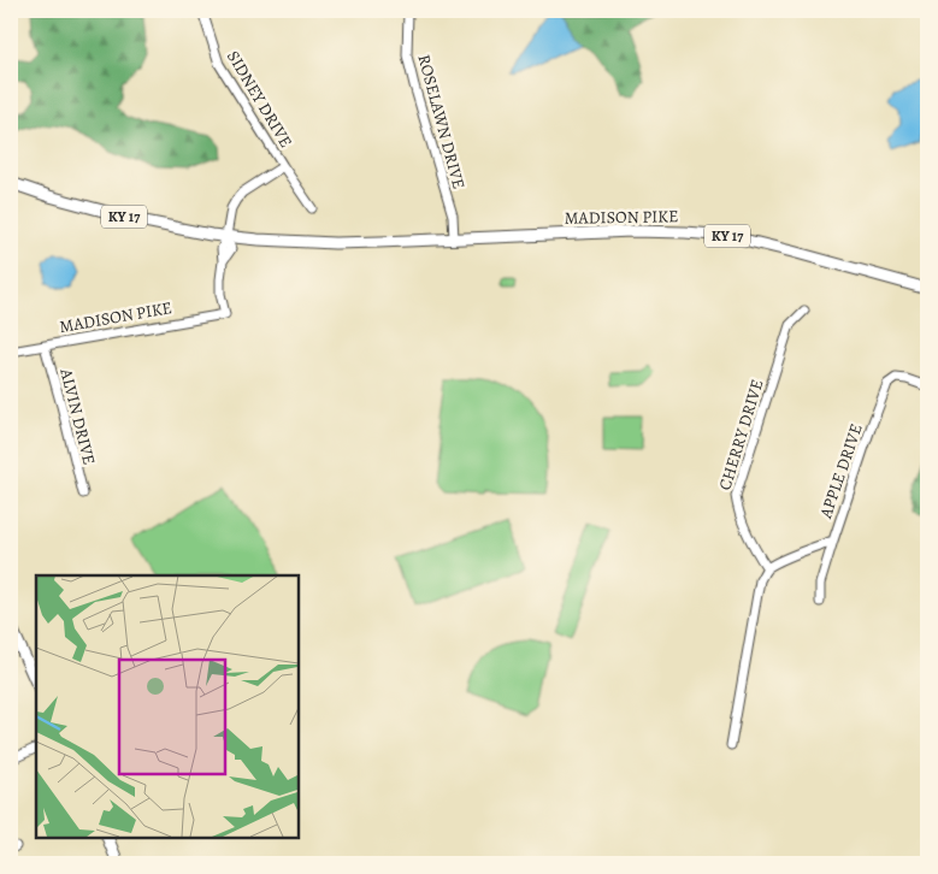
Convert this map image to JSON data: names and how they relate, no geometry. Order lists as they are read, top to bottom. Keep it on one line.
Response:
{"streets":{"main road":["KY 17","MADISON PIKE"],"street":["SIDNEY DRIVE","ROSELAWN DRIVE","ALVIN DRIVE","CHERRY DRIVE","APPLE DRIVE"]},"crossings":[["SIDNEY DRIVE","KY 17"],["SIDNEY DRIVE","MADISON PIKE"],["ROSELAWN DRIVE","KY 17"],["ROSELAWN DRIVE","MADISON PIKE"],["KY 17","MADISON PIKE"],["MADISON PIKE","ALVIN DRIVE"],["CHERRY DRIVE","APPLE DRIVE"]]}
